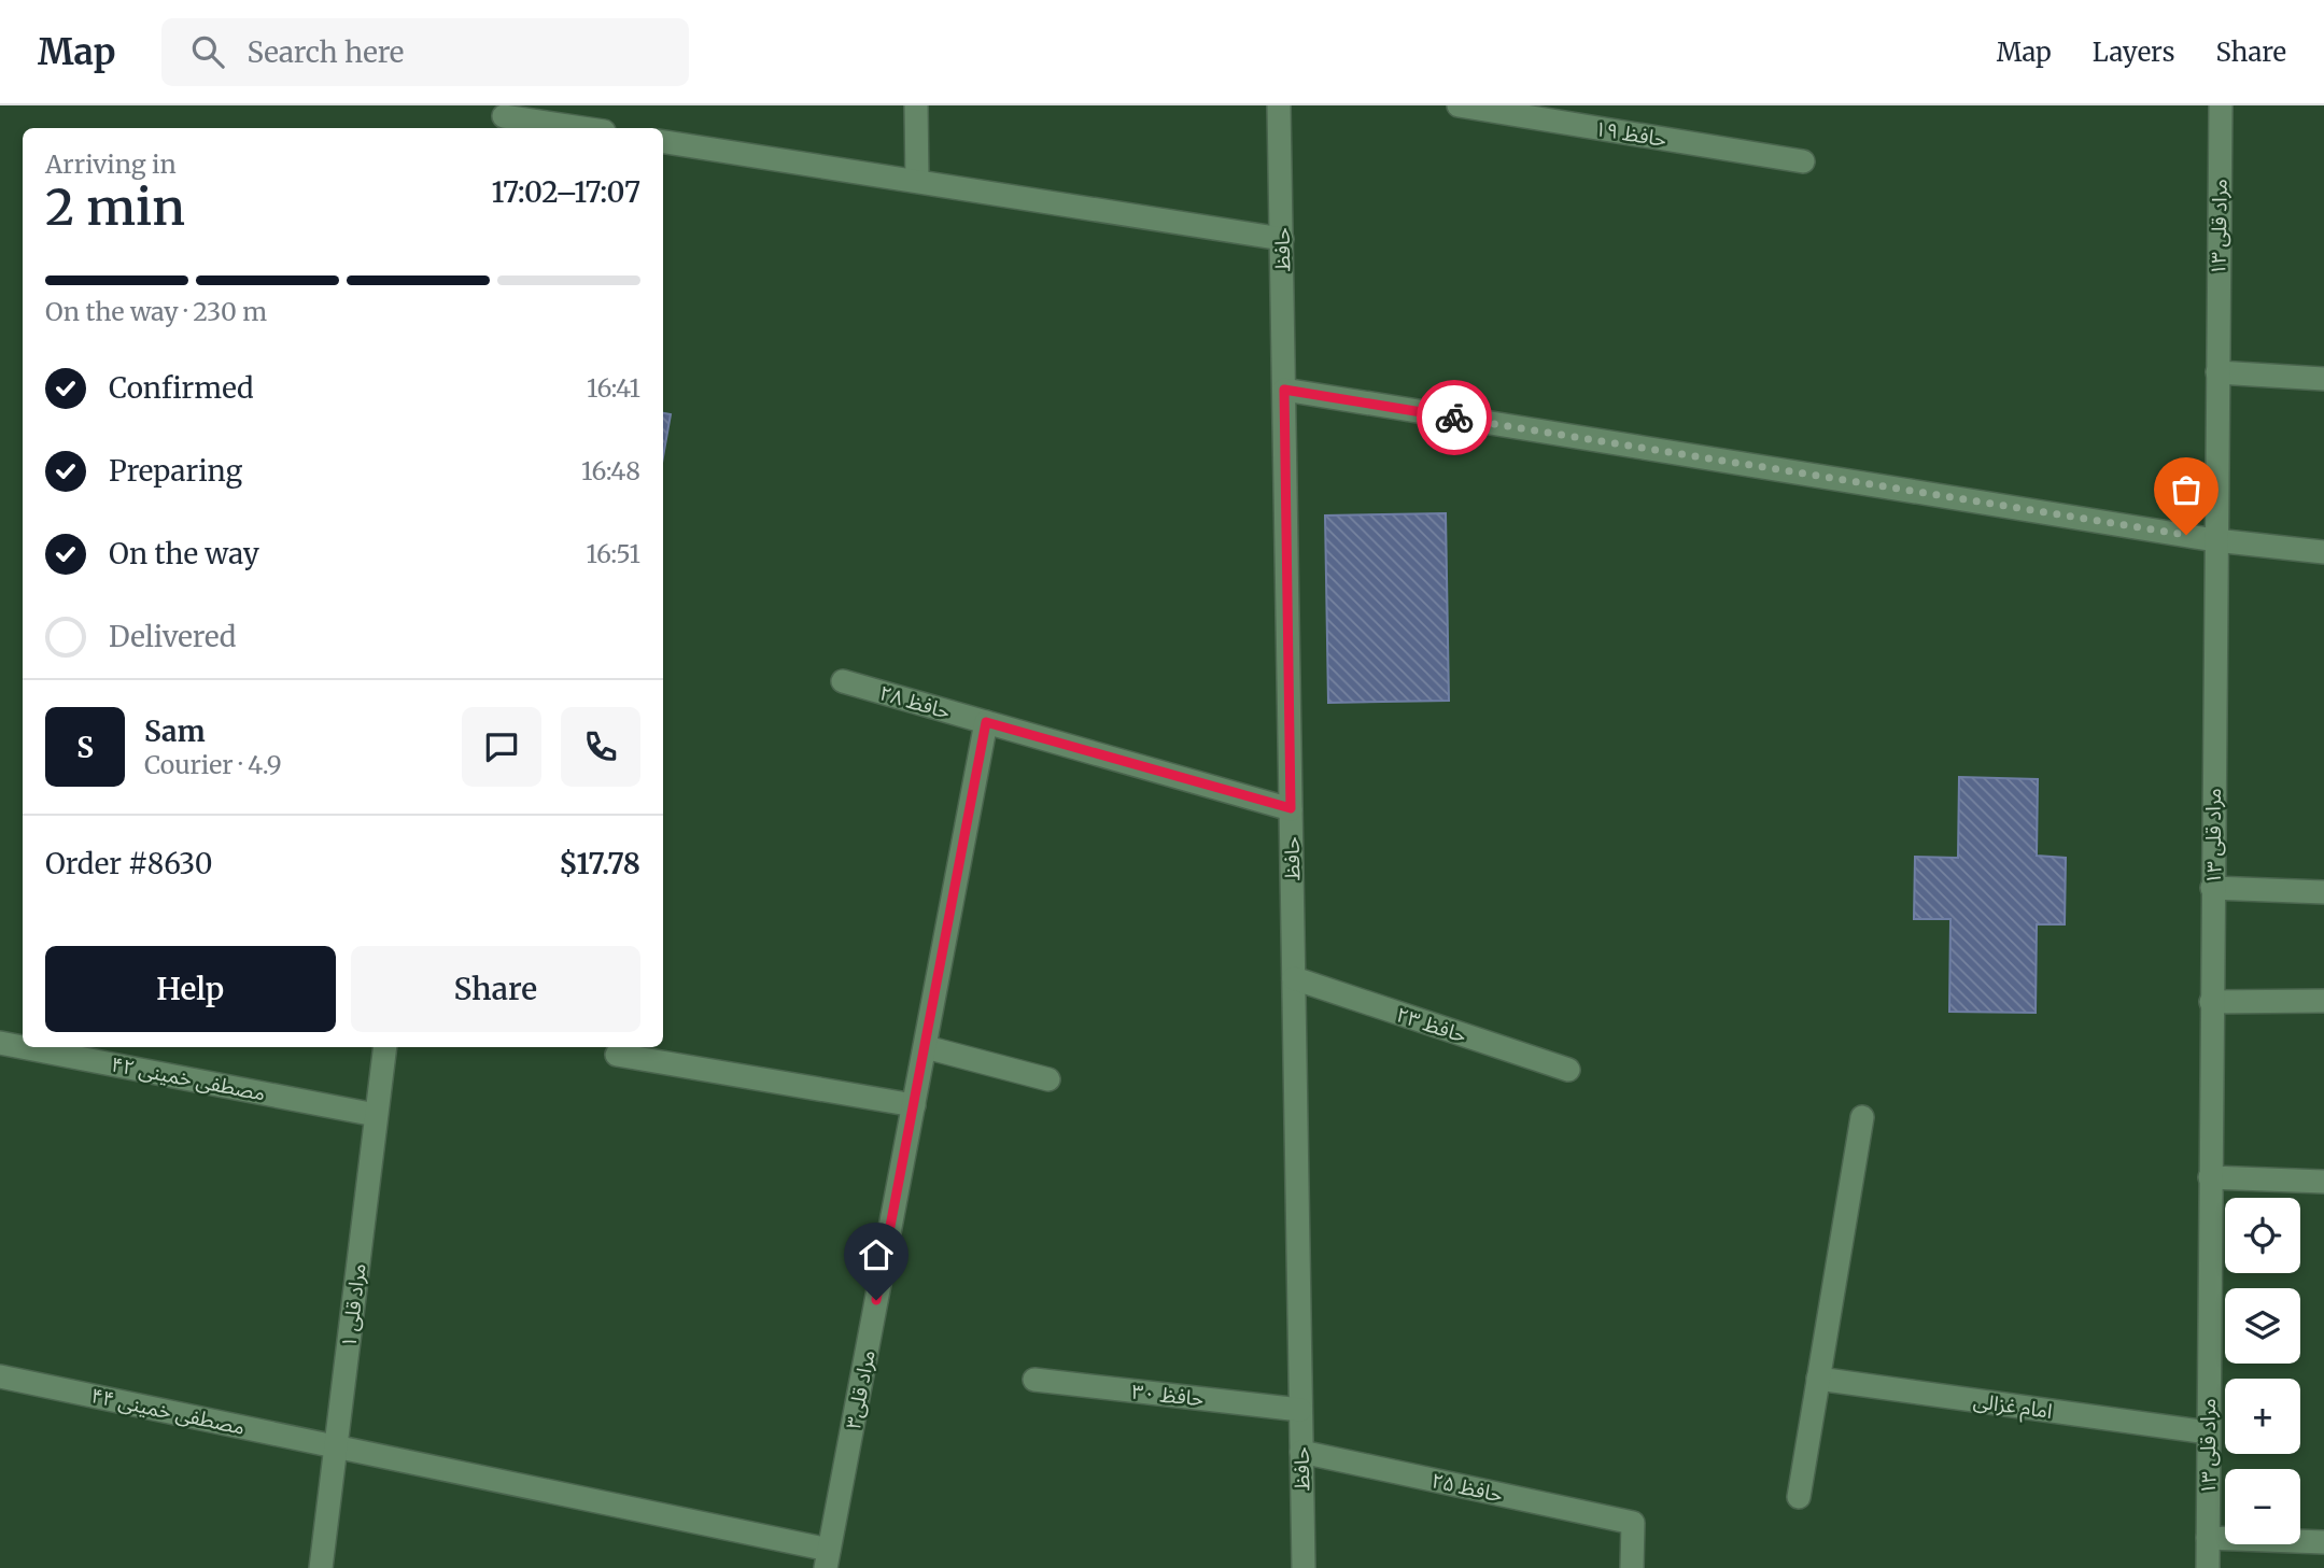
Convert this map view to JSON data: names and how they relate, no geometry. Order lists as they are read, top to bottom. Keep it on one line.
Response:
{"streets":{"street":["حافظ ۱۹","مراد قلی ۱۳","حافظ","حافظ ۲۸","حافظ ۲۳","مصطفی خمینی ۴۲","مراد قلی ۱","مراد قلی۳","حافظ ۳۰","امام غزالی","مصطفی خمینی ۴۴","حافظ ۲۵"]},"crossings":[["مراد قلی ۱۳","امام غزالی"],["حافظ","حافظ ۲۸"],["حافظ","حافظ ۲۳"],["حافظ","حافظ ۳۰"],["حافظ","حافظ ۲۵"],["حافظ ۲۸","مراد قلی۳"],["مصطفی خمینی ۴۲","مراد قلی ۱"],["مراد قلی ۱","مصطفی خمینی ۴۴"],["مراد قلی۳","مصطفی خمینی ۴۴"]],"page":{"header":"Map","search":"Search here","nav":["Map","Layers","Share"],"heading":["2 min","Arriving in","17:02–17:07"],"panel":["Sam","Courier · 4.9","Order #8630","$17.78"],"bar":"On the way · 230 m","list":[["Confirmed","16:41"],["Preparing","16:48"],["On the way","16:51"],"Delivered"],"round":"S","buttons":["Help","Share"],"map_buttons":["+","−"]}}
